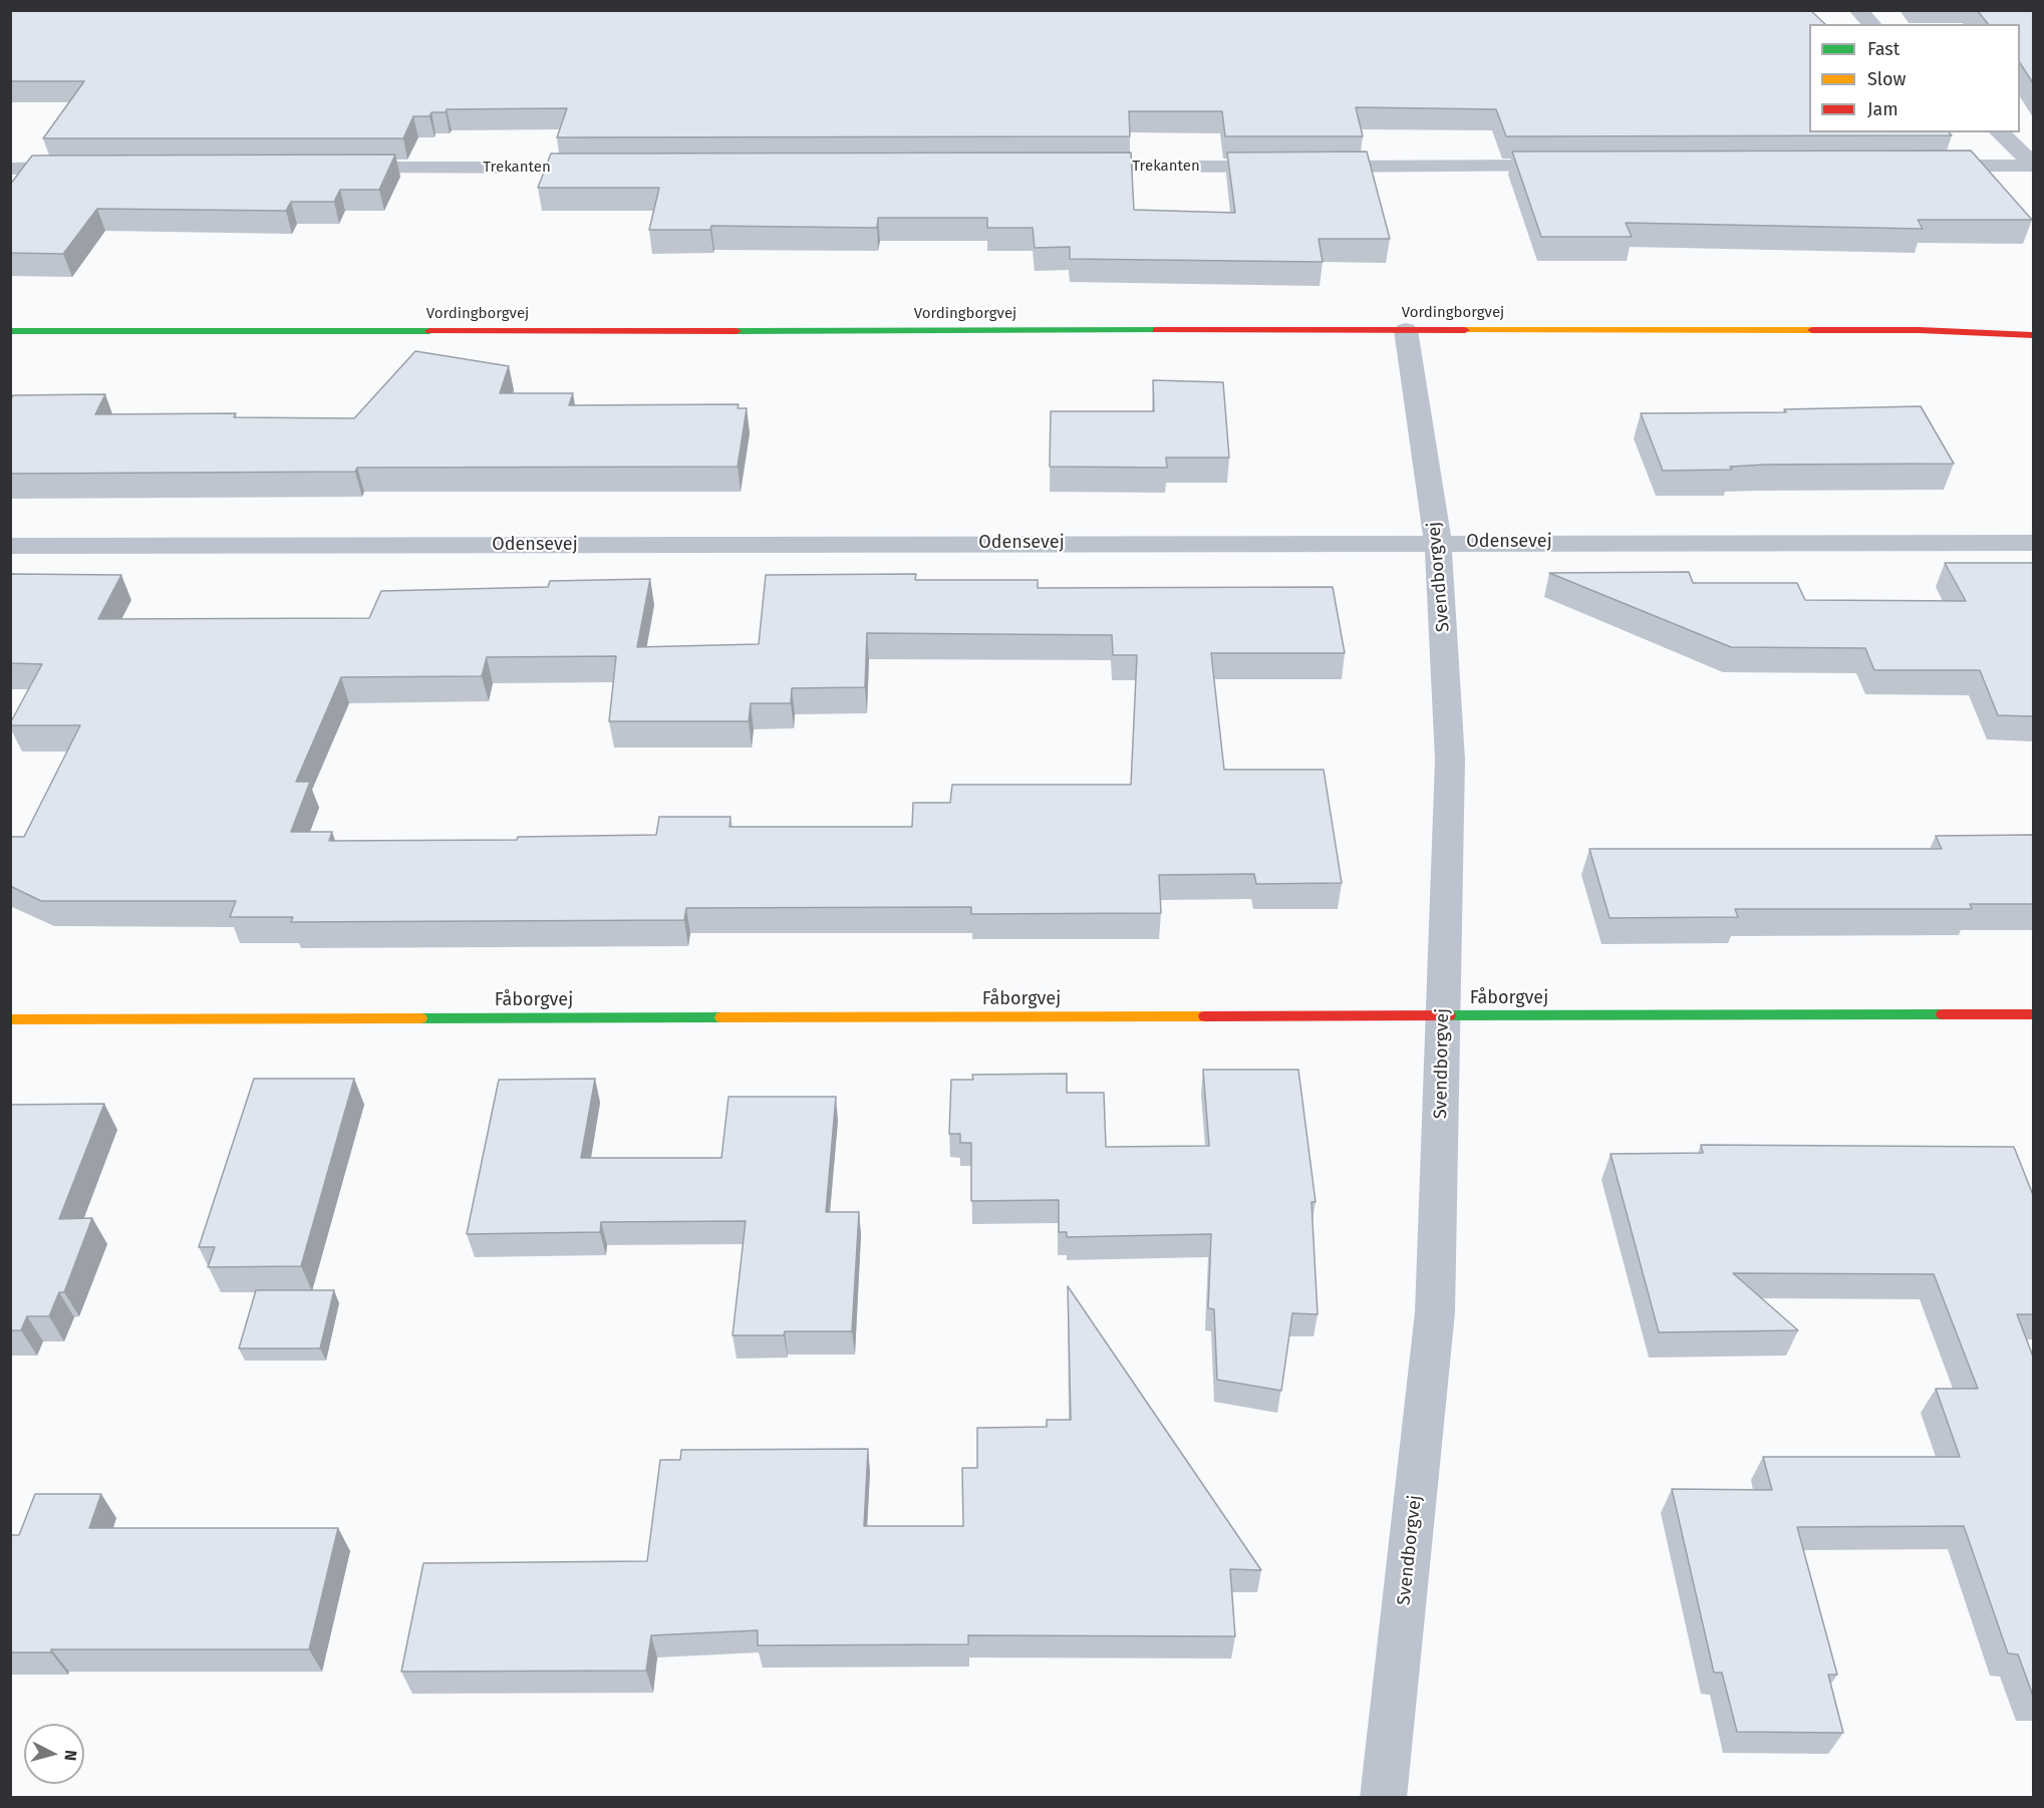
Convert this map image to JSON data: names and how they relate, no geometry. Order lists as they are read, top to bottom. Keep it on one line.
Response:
{"streets":{"main road":["Vordingborgvej","Fåborgvej"],"street":["Trekanten","Odensevej","Svendborgvej"]},"crossings":[["Vordingborgvej","Svendborgvej"],["Odensevej","Svendborgvej"],["Svendborgvej","Fåborgvej"]],"legend":["Fast","Slow","Jam"],"north":"right"}
